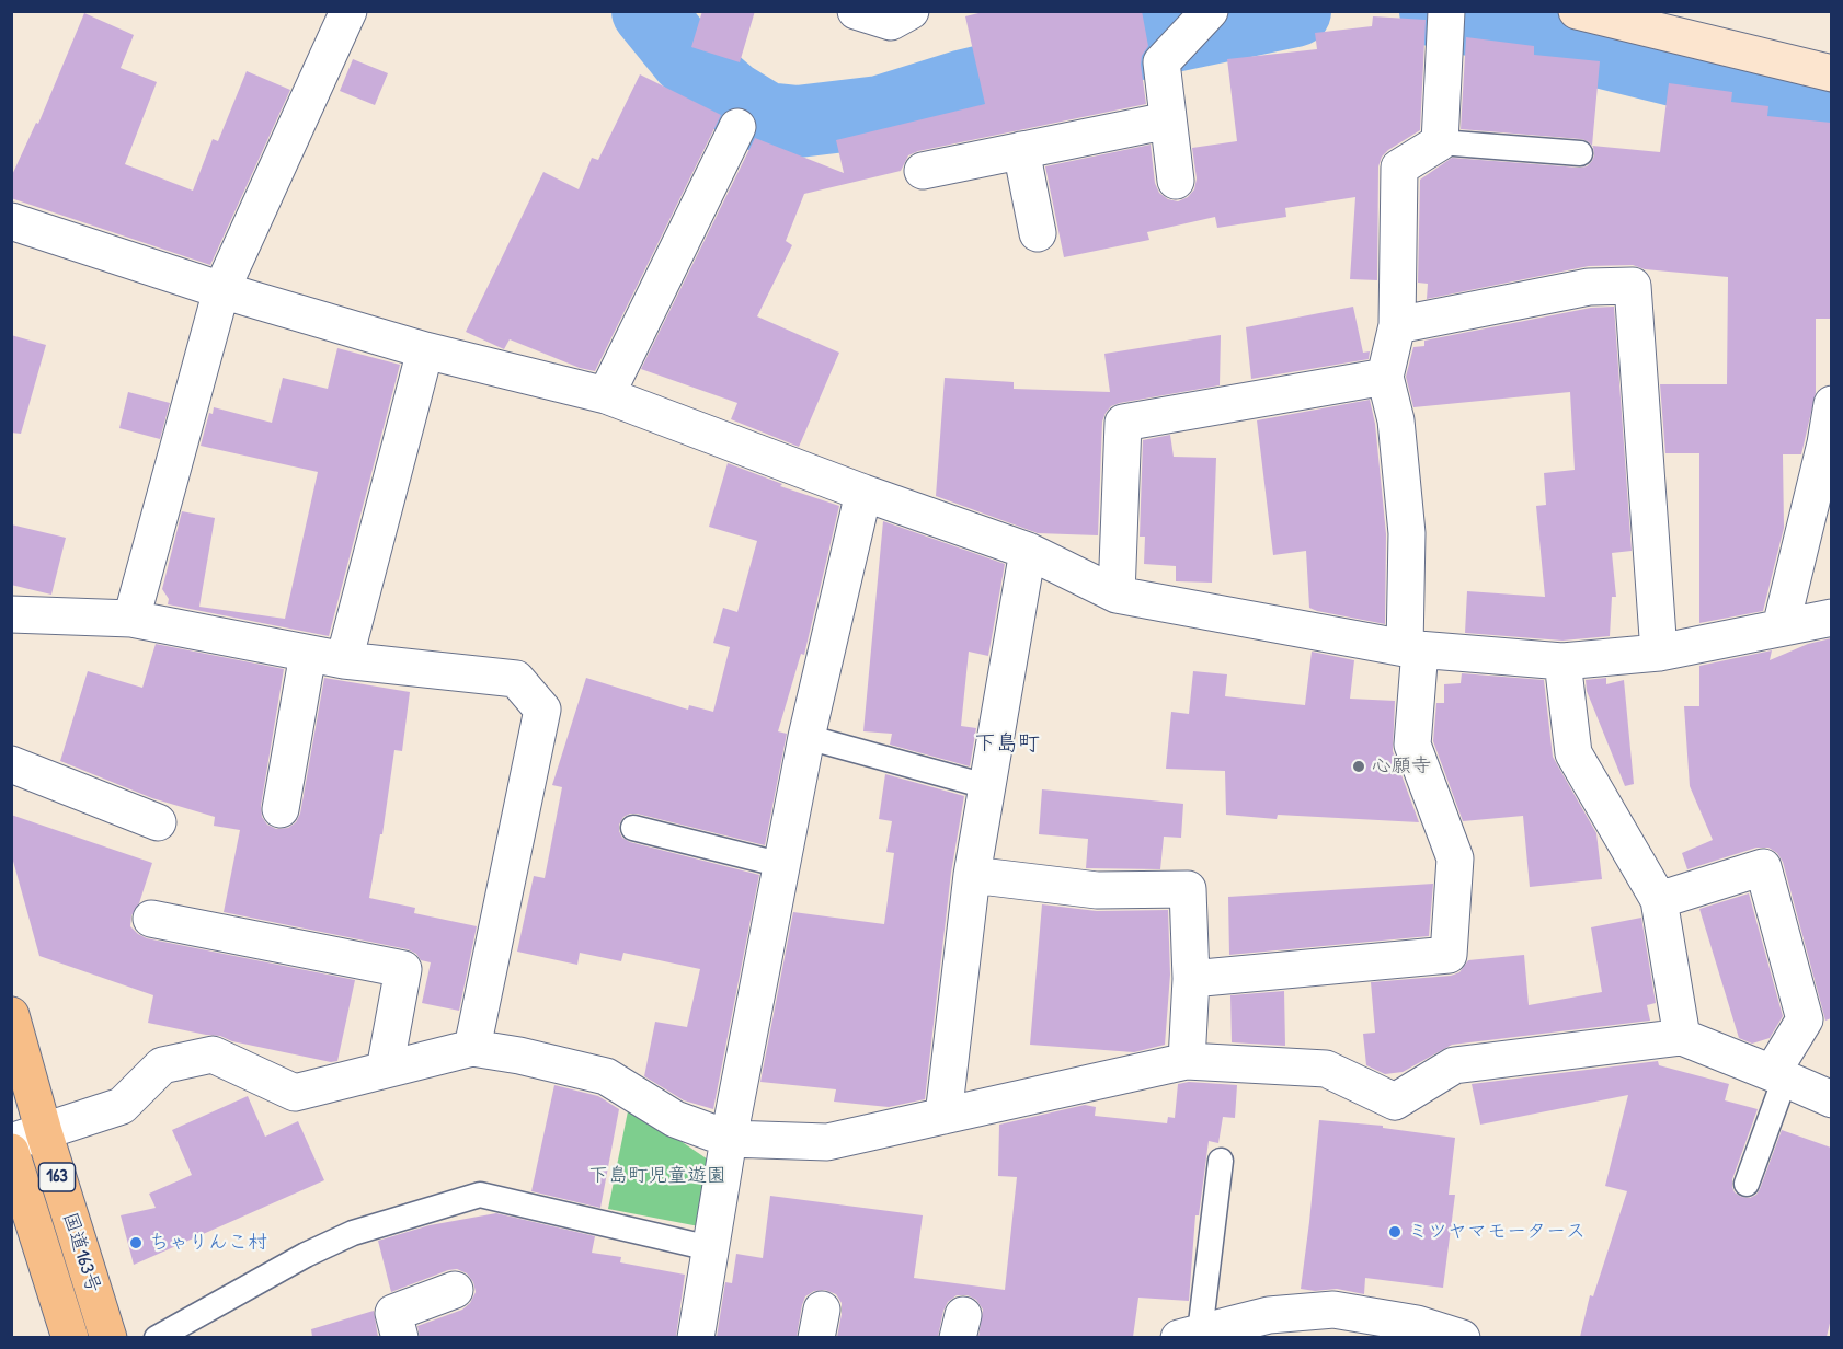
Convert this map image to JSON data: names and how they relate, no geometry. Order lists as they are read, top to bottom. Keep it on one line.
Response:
{"streets":{"highway":["163","国道163号"]},"districts":["下島町"],"parks":["下島町児童遊園"],"places":["心願寺","ミツヤマモータース","ちゃりんこ村"]}
